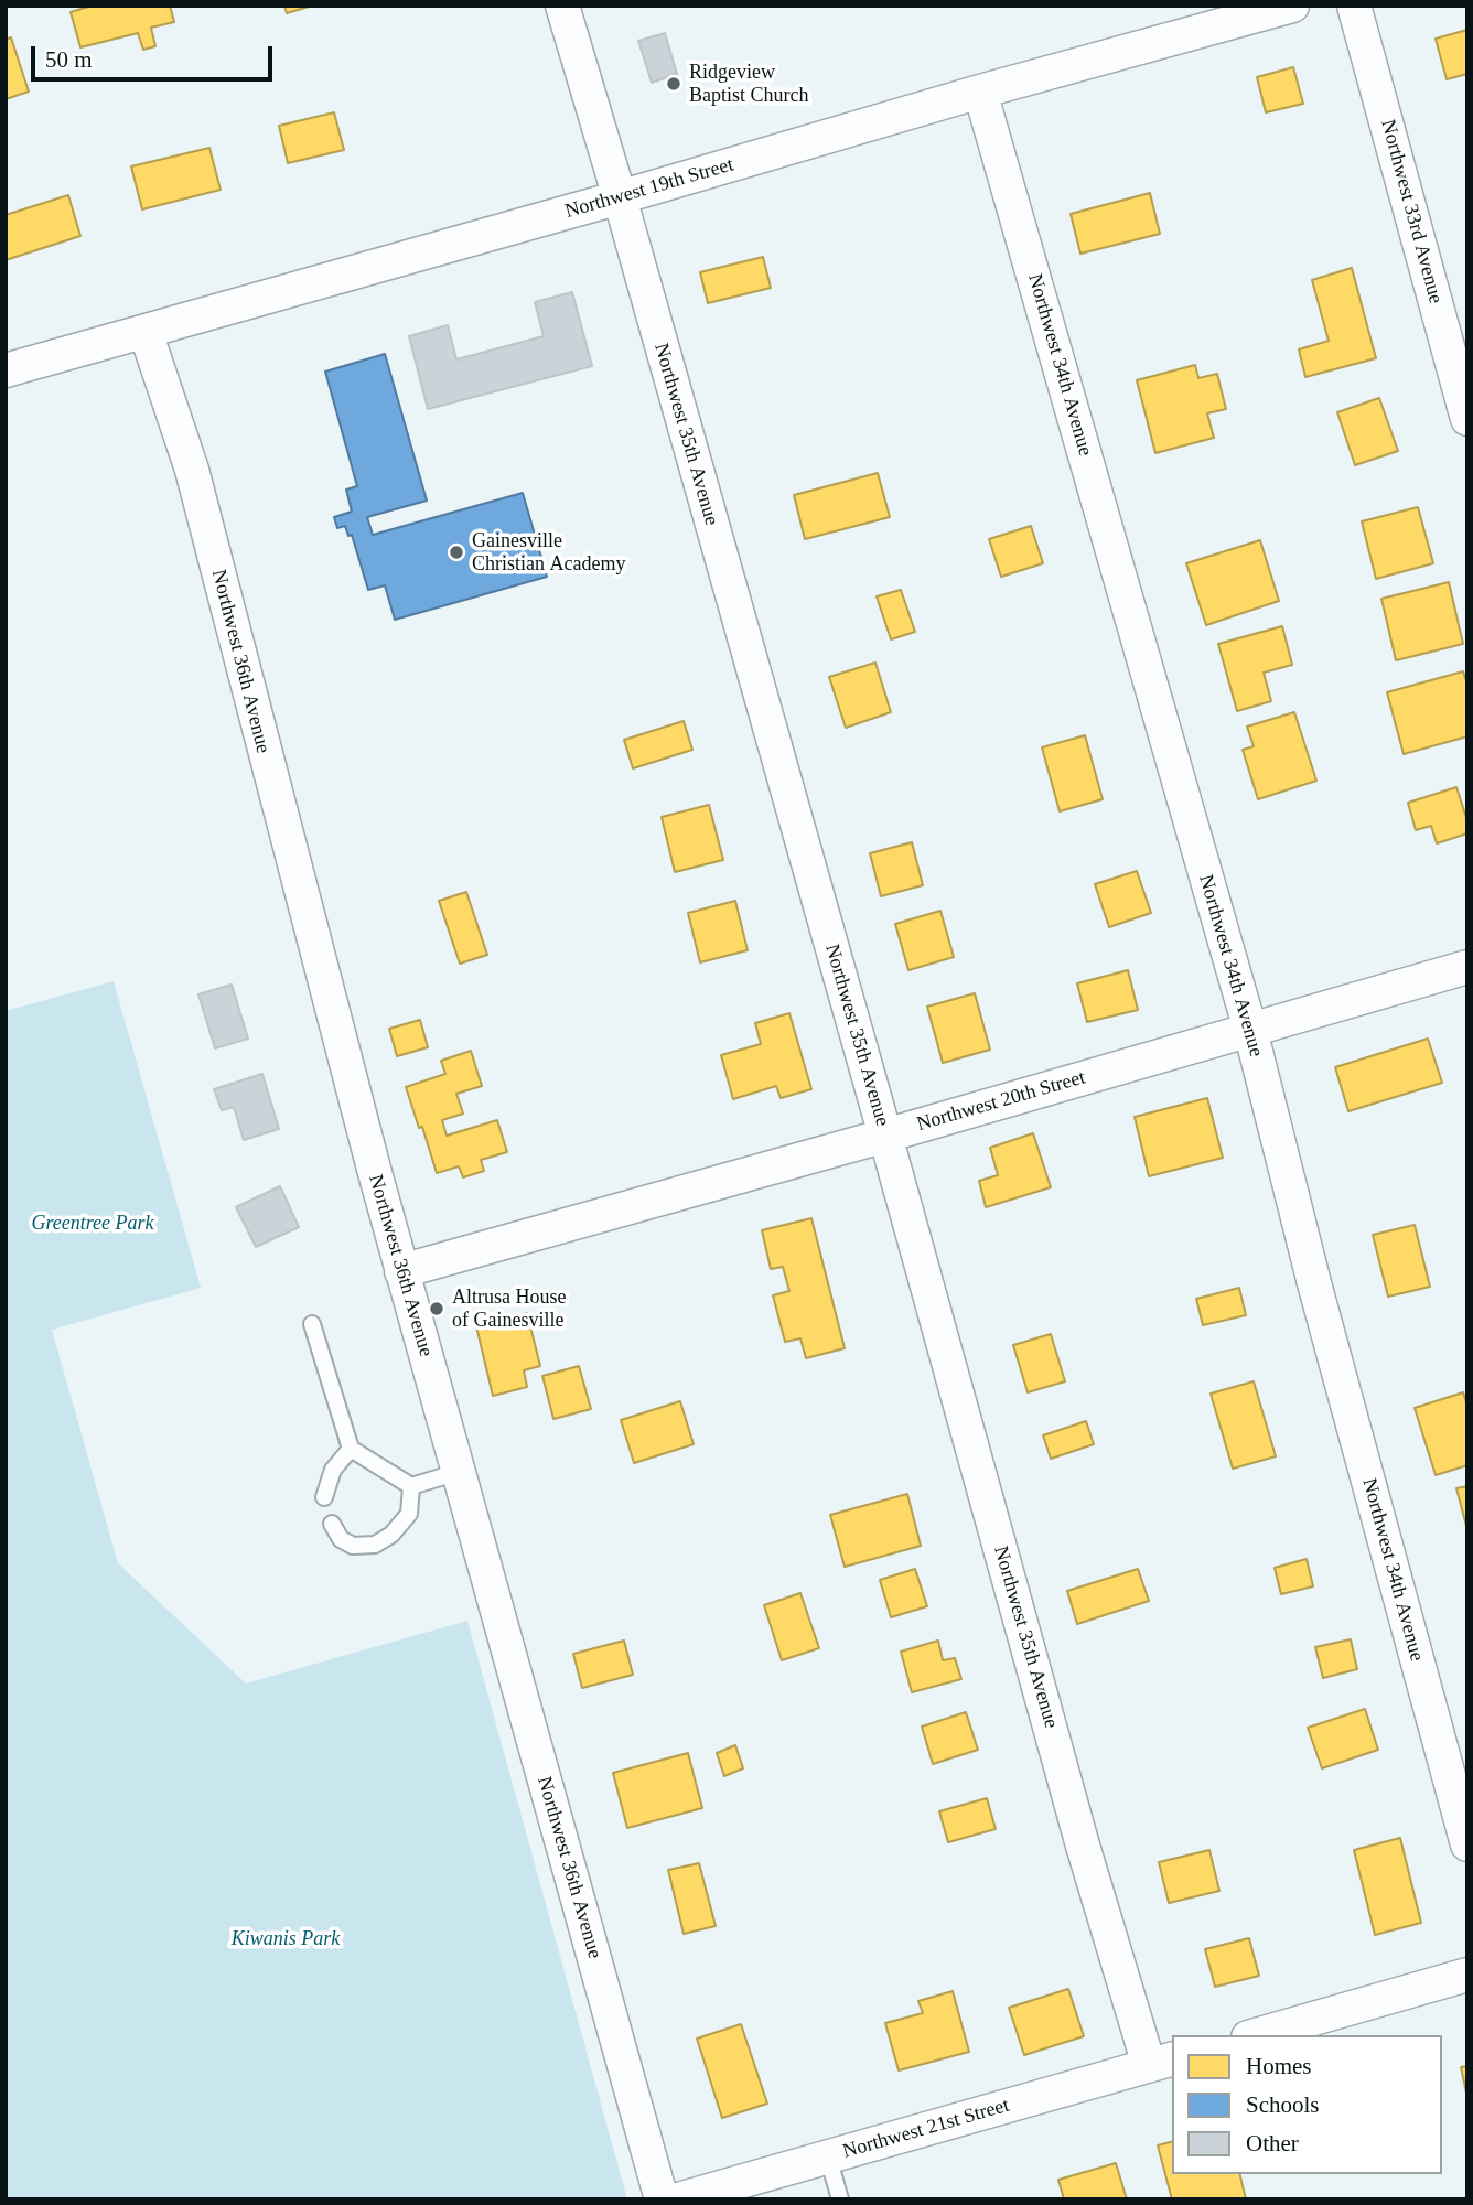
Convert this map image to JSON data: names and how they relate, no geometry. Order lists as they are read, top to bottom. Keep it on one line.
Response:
{"streets":{"street":["Northwest 19th Street","Northwest 33rd Avenue","Northwest 34th Avenue","Northwest 35th Avenue","Northwest 36th Avenue","Northwest 20th Street","Northwest 21st Street"]},"crossings":[["Northwest 19th Street","Northwest 34th Avenue"],["Northwest 19th Street","Northwest 35th Avenue"],["Northwest 19th Street","Northwest 36th Avenue"],["Northwest 34th Avenue","Northwest 20th Street"],["Northwest 35th Avenue","Northwest 20th Street"],["Northwest 35th Avenue","Northwest 21st Street"],["Northwest 36th Avenue","Northwest 20th Street"]],"parks":["Greentree Park","Kiwanis Park"],"places":["Ridgeview Baptist Church","Gainesville Christian Academy","Altrusa House of Gainesville"],"legend":["Homes","Schools","Other"],"scale_bar":"50 m"}
